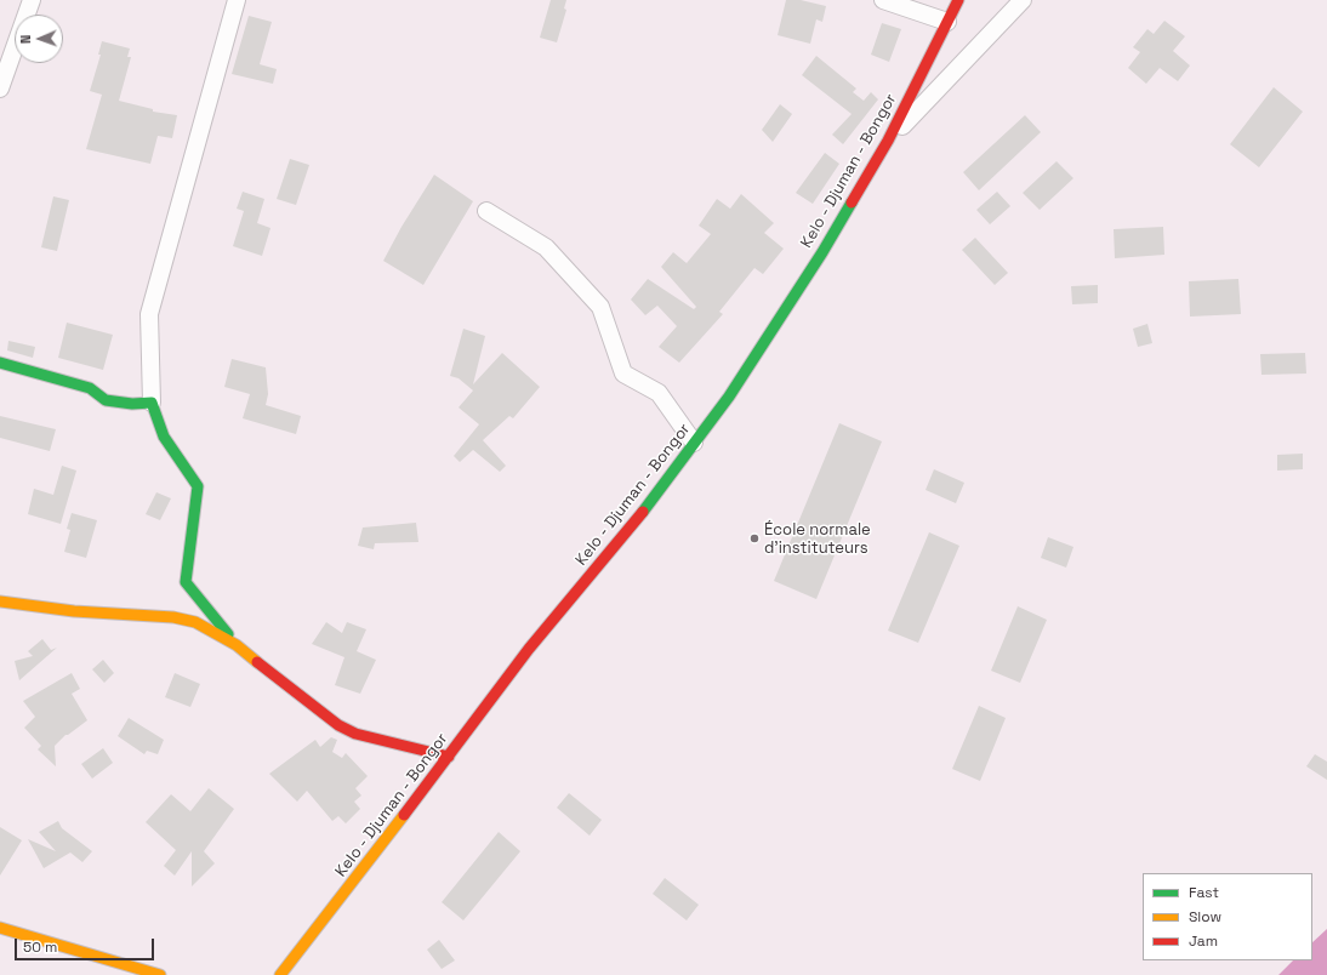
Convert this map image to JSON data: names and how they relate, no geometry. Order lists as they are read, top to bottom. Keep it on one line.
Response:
{"streets":{"main road":["Kelo - Djuman - Bongor"]},"places":["École normale d'instituteurs"],"legend":["Fast","Slow","Jam"],"scale_bar":"50 m","north":"left"}
